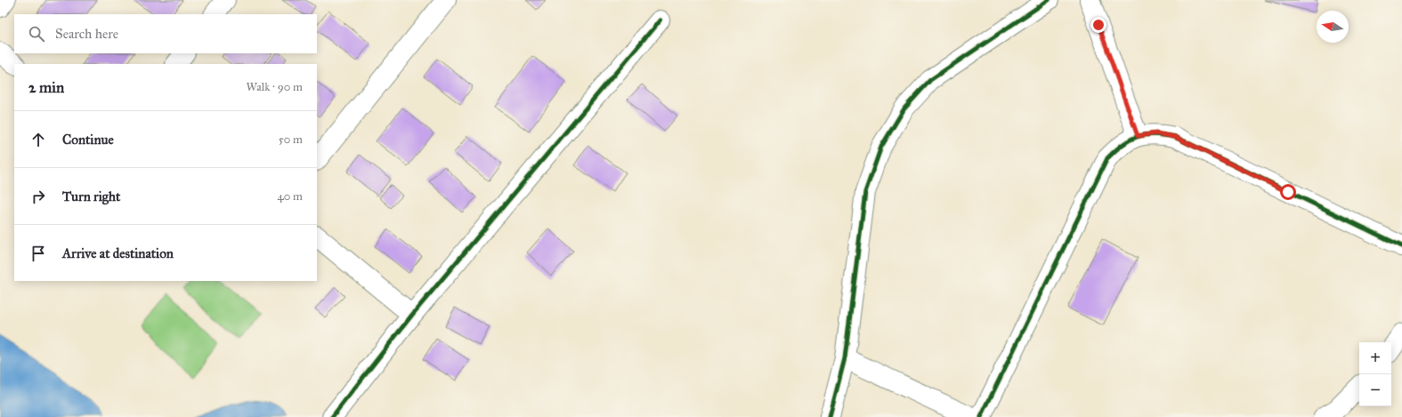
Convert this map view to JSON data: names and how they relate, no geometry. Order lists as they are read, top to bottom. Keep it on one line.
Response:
{"north":"left","page":{"search":"Search here","heading":["2 min","Walk · 90 m"],"list":[["Continue","50 m"],["Turn right","40 m"],"Arrive at destination"],"map_buttons":["+","−"]}}
